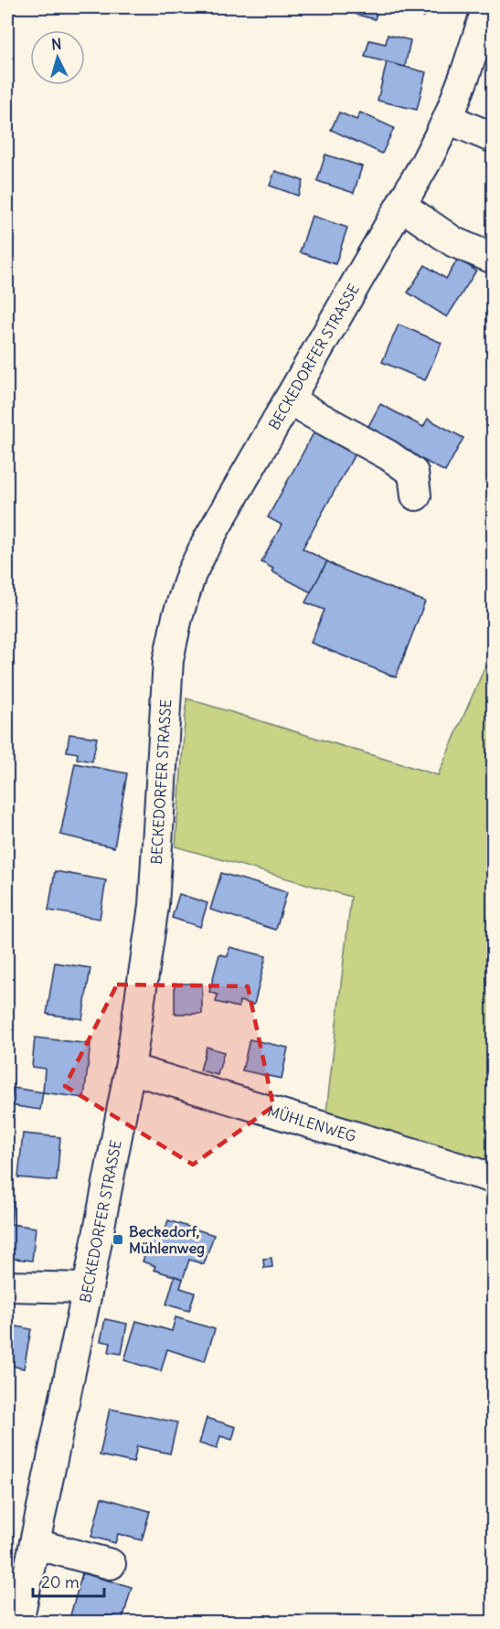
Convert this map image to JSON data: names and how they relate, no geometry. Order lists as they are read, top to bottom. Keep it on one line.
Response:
{"streets":{"street":["BECKEDORFER STRASSE","MÜHLENWEG"]},"crossings":[["BECKEDORFER STRASSE","MÜHLENWEG"]],"places":{"transit":["Beckedorf, Mühlenweg"]},"scale_bar":"20 m","north":"top"}
